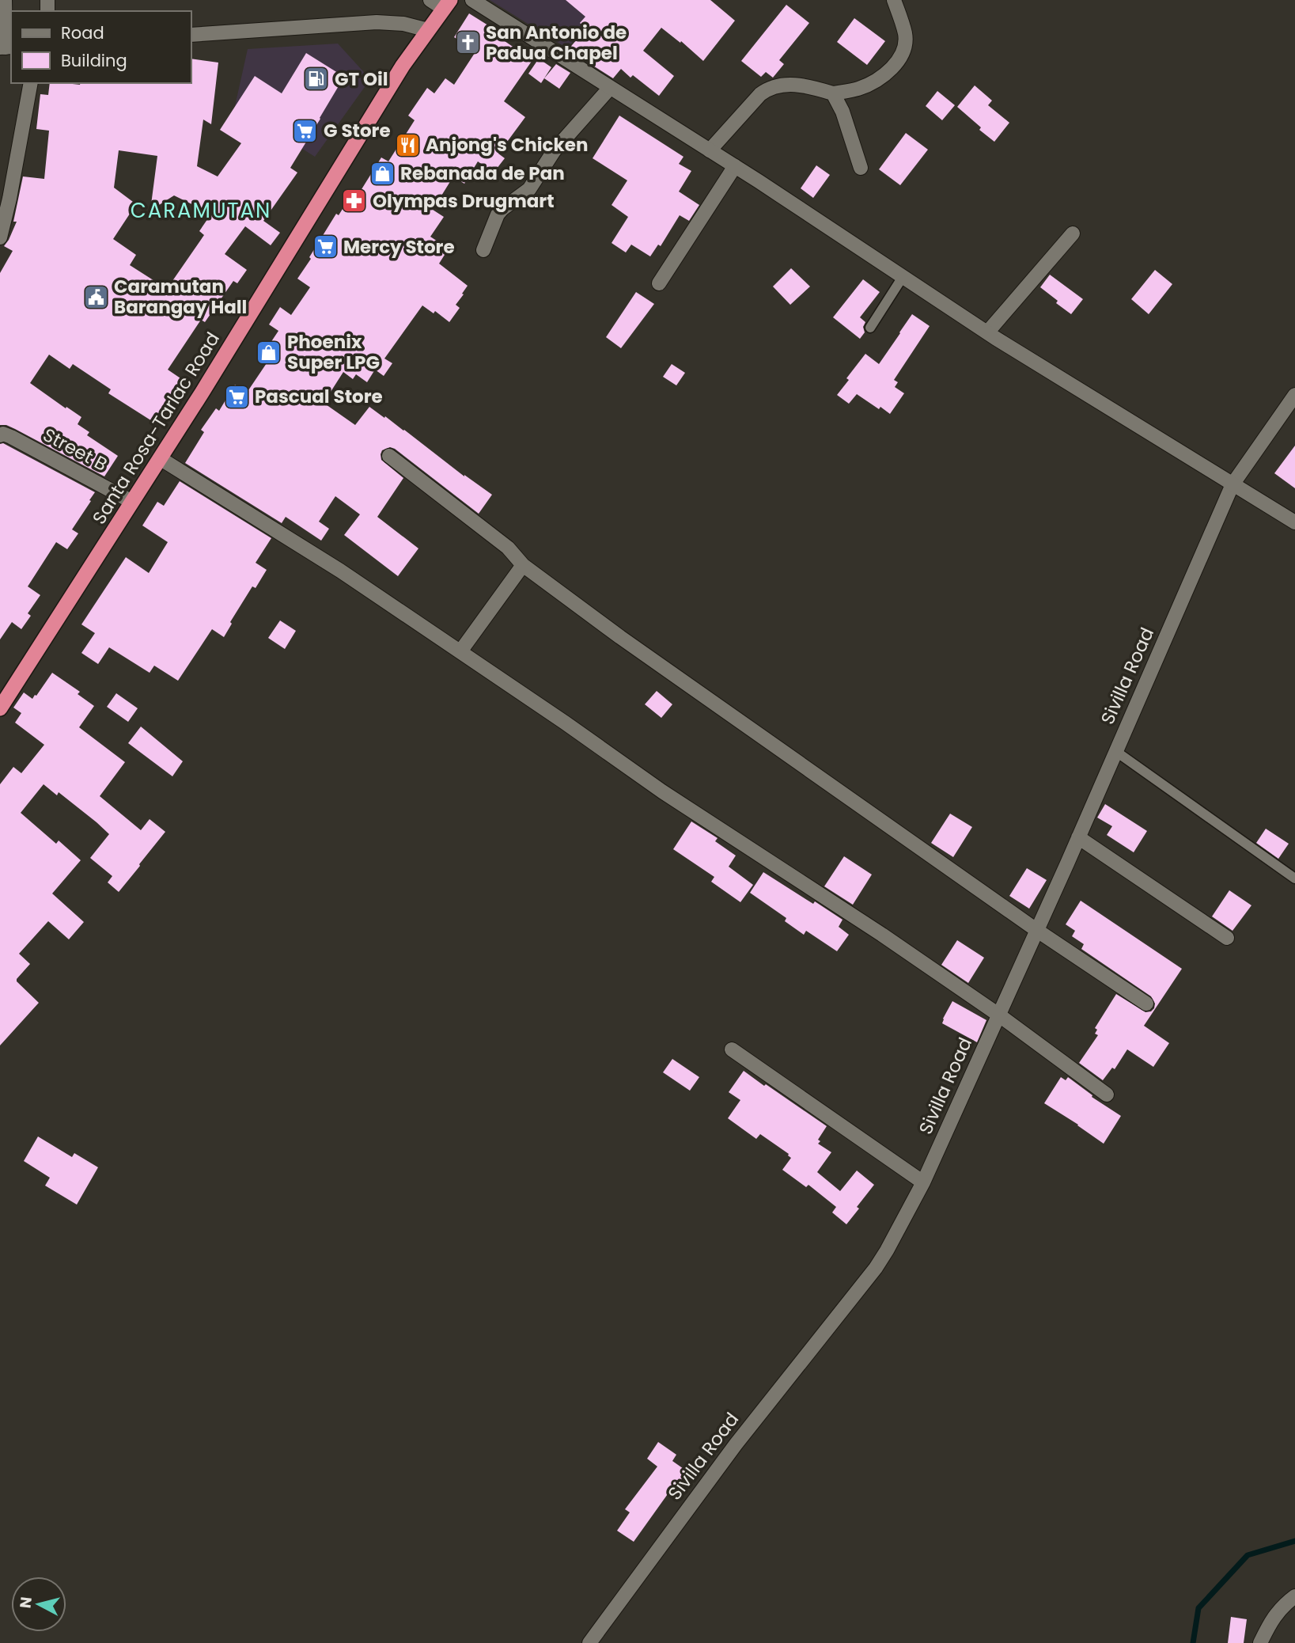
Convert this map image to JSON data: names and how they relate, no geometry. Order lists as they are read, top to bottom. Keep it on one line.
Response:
{"streets":{"highway":["Santa Rosa-Tarlac Road"],"street":["Street B","Sivilla Road"]},"crossings":[["Santa Rosa-Tarlac Road","Street B"]],"districts":["CARAMUTAN"],"places":{"church":["San Antonio de Padua Chapel"],"fuel station":["GT Oil"],"supermarket":["G Store","Mercy Store","Pascual Store"],"restaurant":["Anjong's Chicken"],"shop":["Rebanada de Pan","Phoenix Super LPG"],"pharmacy":["Olympas Drugmart"],"public building":["Caramutan Barangay Hall"]},"legend":["Road","Building"],"north":"left"}
